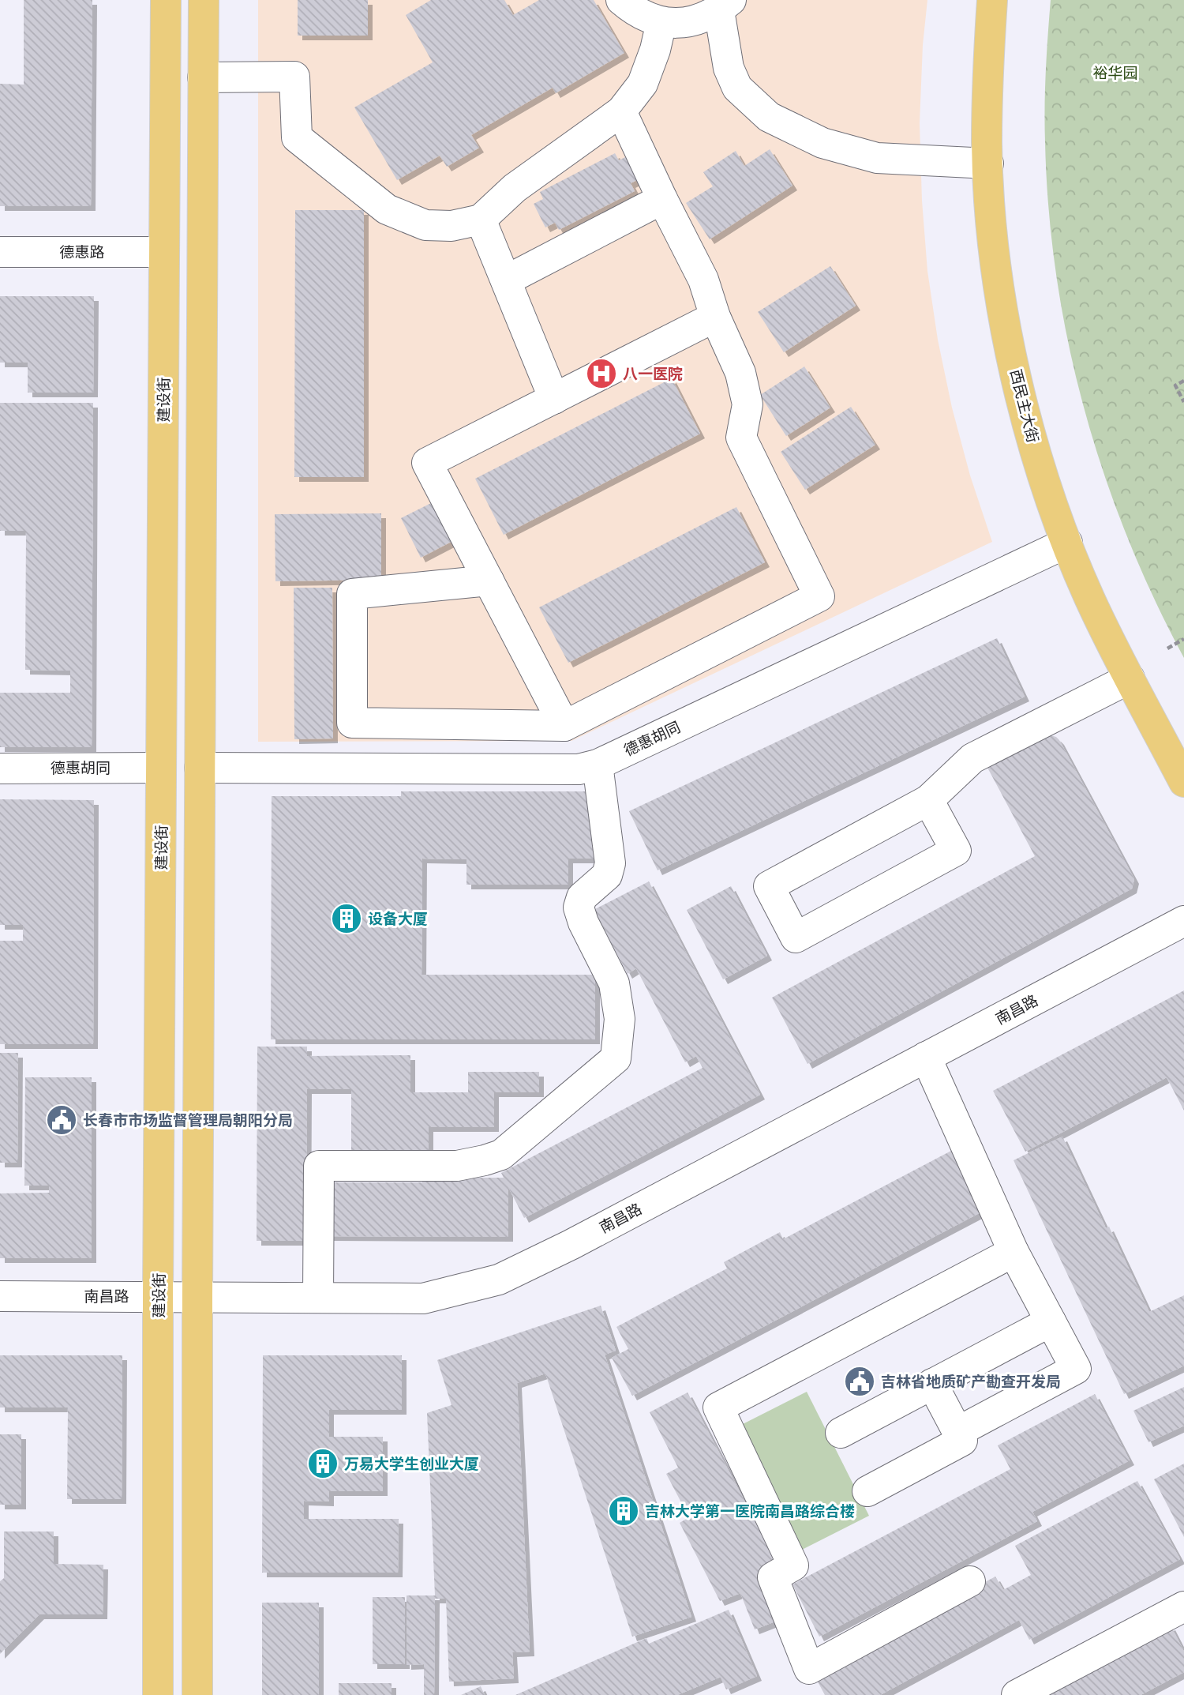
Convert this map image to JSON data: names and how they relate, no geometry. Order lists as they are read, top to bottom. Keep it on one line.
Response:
{"streets":{"main road":["建设街","西民主大街"],"street":["德惠路","德惠胡同","南昌路"]},"crossings":[["德惠路","建设街"],["建设街","德惠胡同"],["建设街","南昌路"],["西民主大街","德惠胡同"]],"parks":["裕华园"],"places":{"hospital":["八一医院"],"building":["设备大厦","万易大学生创业大厦","吉林大学第一医院南昌路综合楼"],"public building":["长春市市场监督管理局朝阳分局","吉林省地质矿产勘查开发局"]}}
